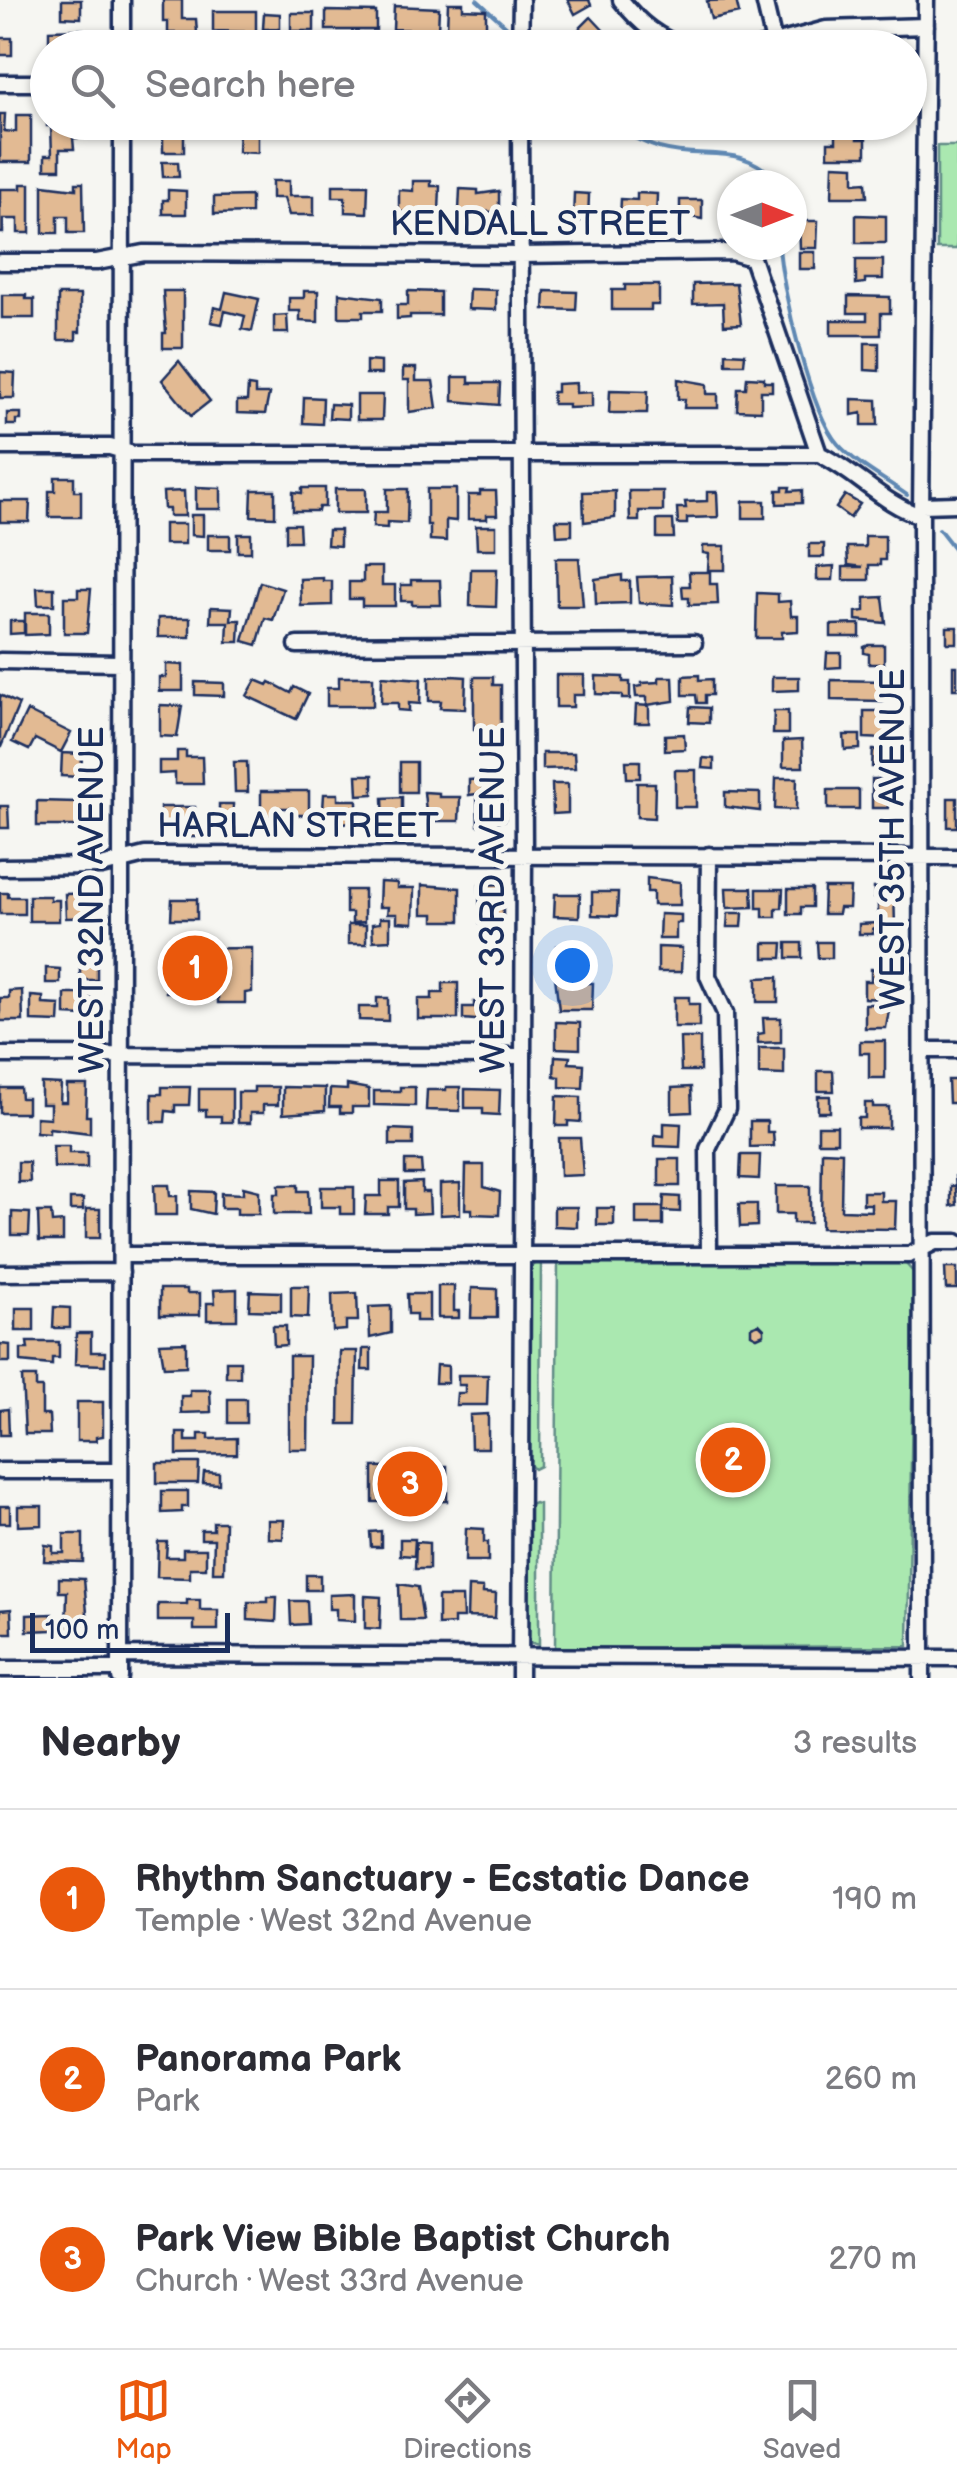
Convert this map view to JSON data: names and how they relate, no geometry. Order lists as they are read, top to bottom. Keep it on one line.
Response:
{"streets":{"street":["KENDALL STREET","HARLAN STREET","WEST 35TH AVENUE","WEST 32ND AVENUE","WEST 33RD AVENUE"]},"crossings":[["KENDALL STREET","WEST 32ND AVENUE"],["KENDALL STREET","WEST 33RD AVENUE"],["HARLAN STREET","WEST 35TH AVENUE"],["HARLAN STREET","WEST 32ND AVENUE"],["HARLAN STREET","WEST 33RD AVENUE"]],"scale_bar":"100 m","north":"right","page":{"search":"Search here","pins":["1","2","3"],"scale":"100 m","heading":["Nearby","3 results"],"list":[{"mark":"1","name":"Rhythm Sanctuary - Ecstatic Dance","note":"Temple · West 32nd Avenue","value":"190 m"},{"mark":"2","name":"Panorama Park","note":"Park","value":"260 m"},{"mark":"3","name":"Park View Bible Baptist Church","note":"Church · West 33rd Avenue","value":"270 m"}],"nav":["Map","Directions","Saved"]}}
